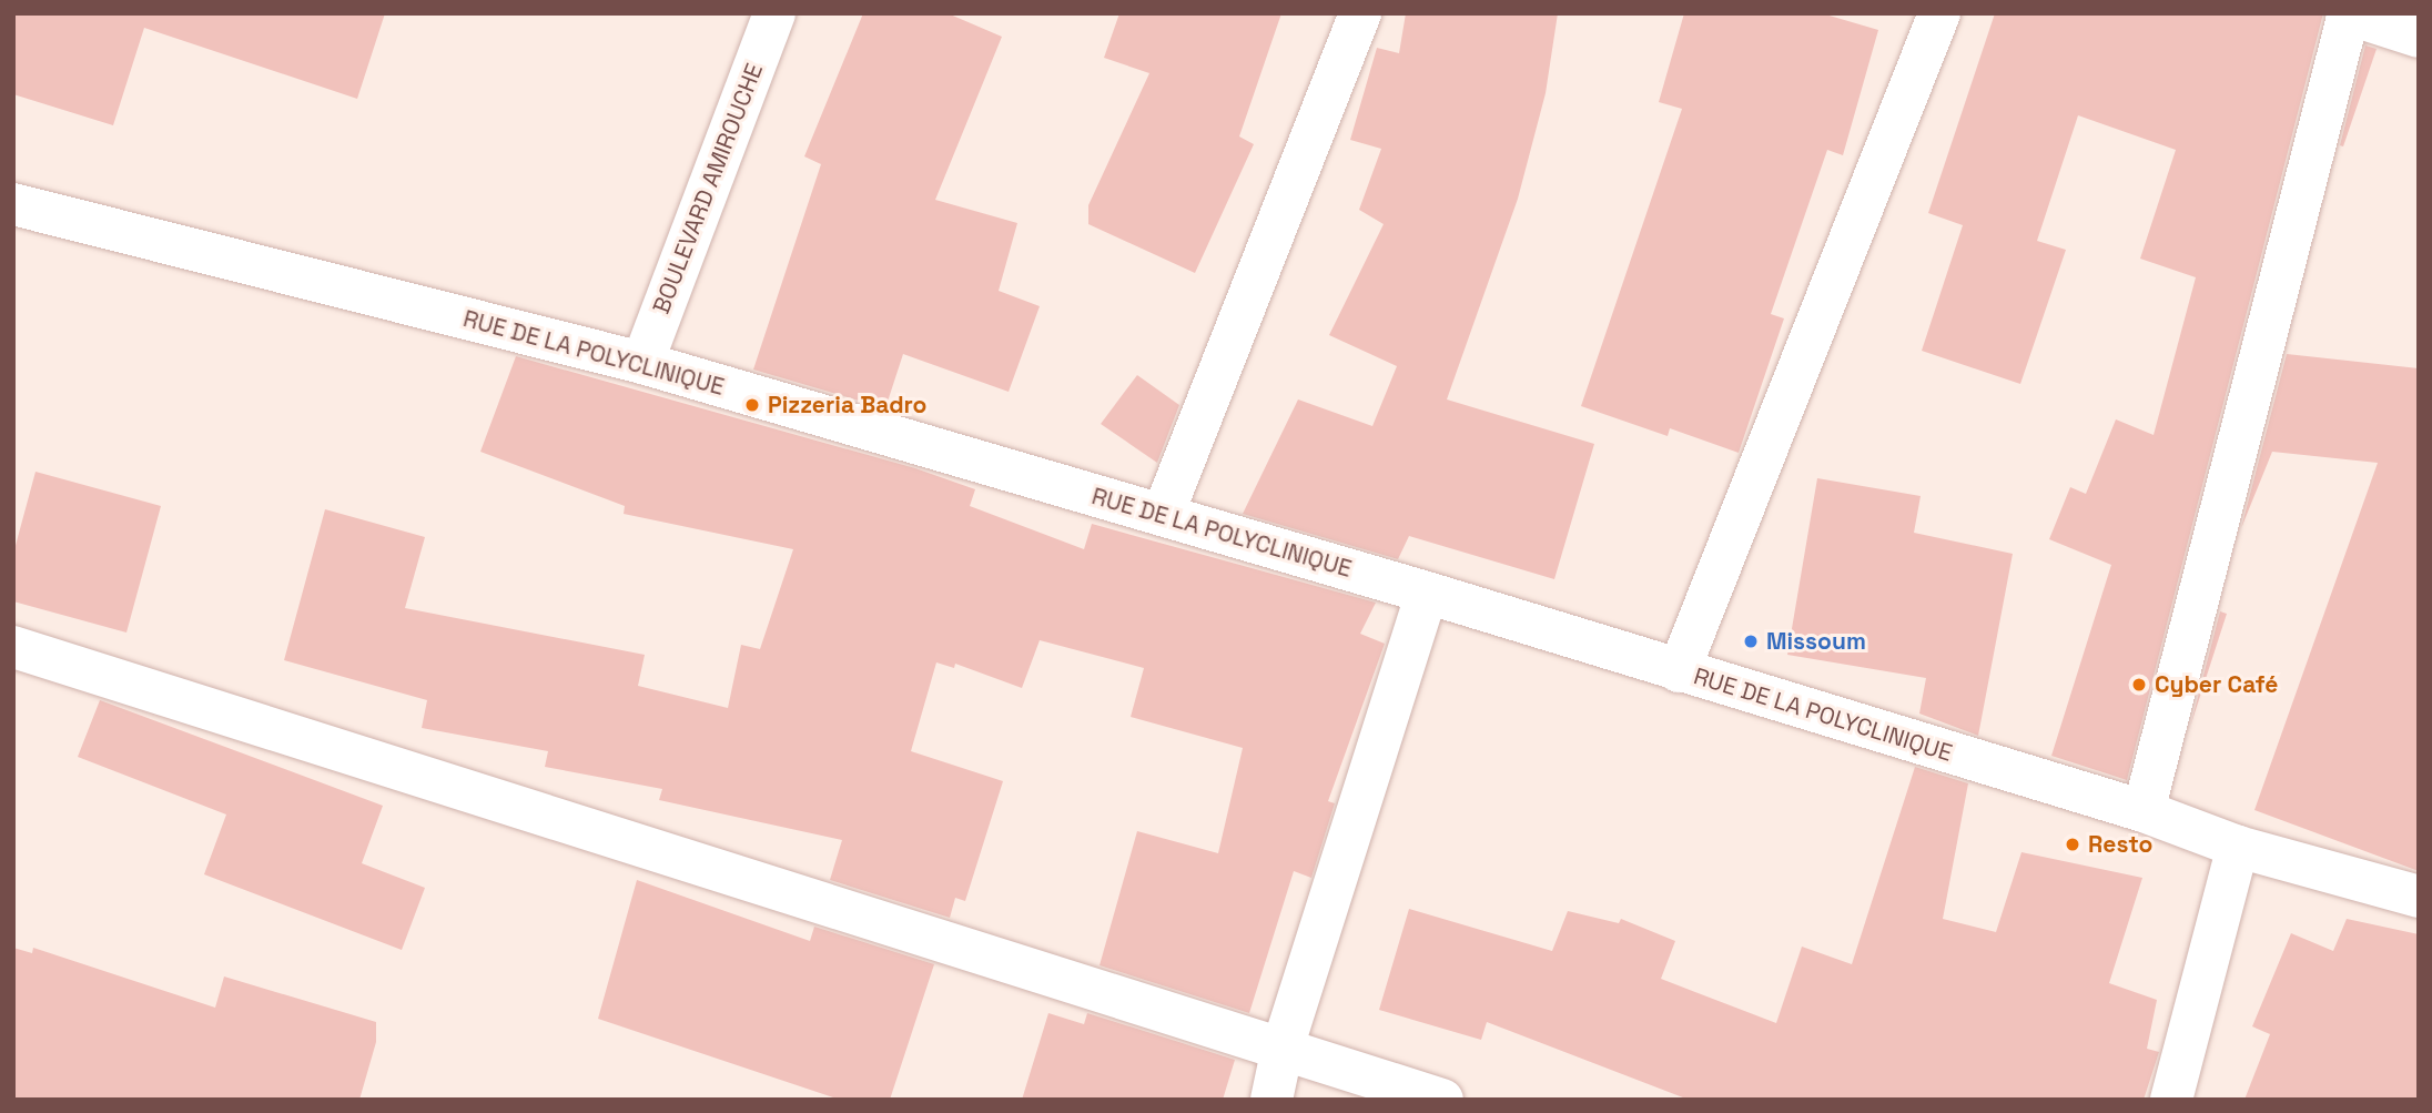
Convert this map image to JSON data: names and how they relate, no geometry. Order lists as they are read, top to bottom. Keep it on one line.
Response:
{"streets":{"street":["BOULEVARD AMIROUCHE","RUE DE LA POLYCLINIQUE"]},"crossings":[["BOULEVARD AMIROUCHE","RUE DE LA POLYCLINIQUE"]],"places":["Pizzeria Badro","Missoum","Cyber Café","Resto"]}
